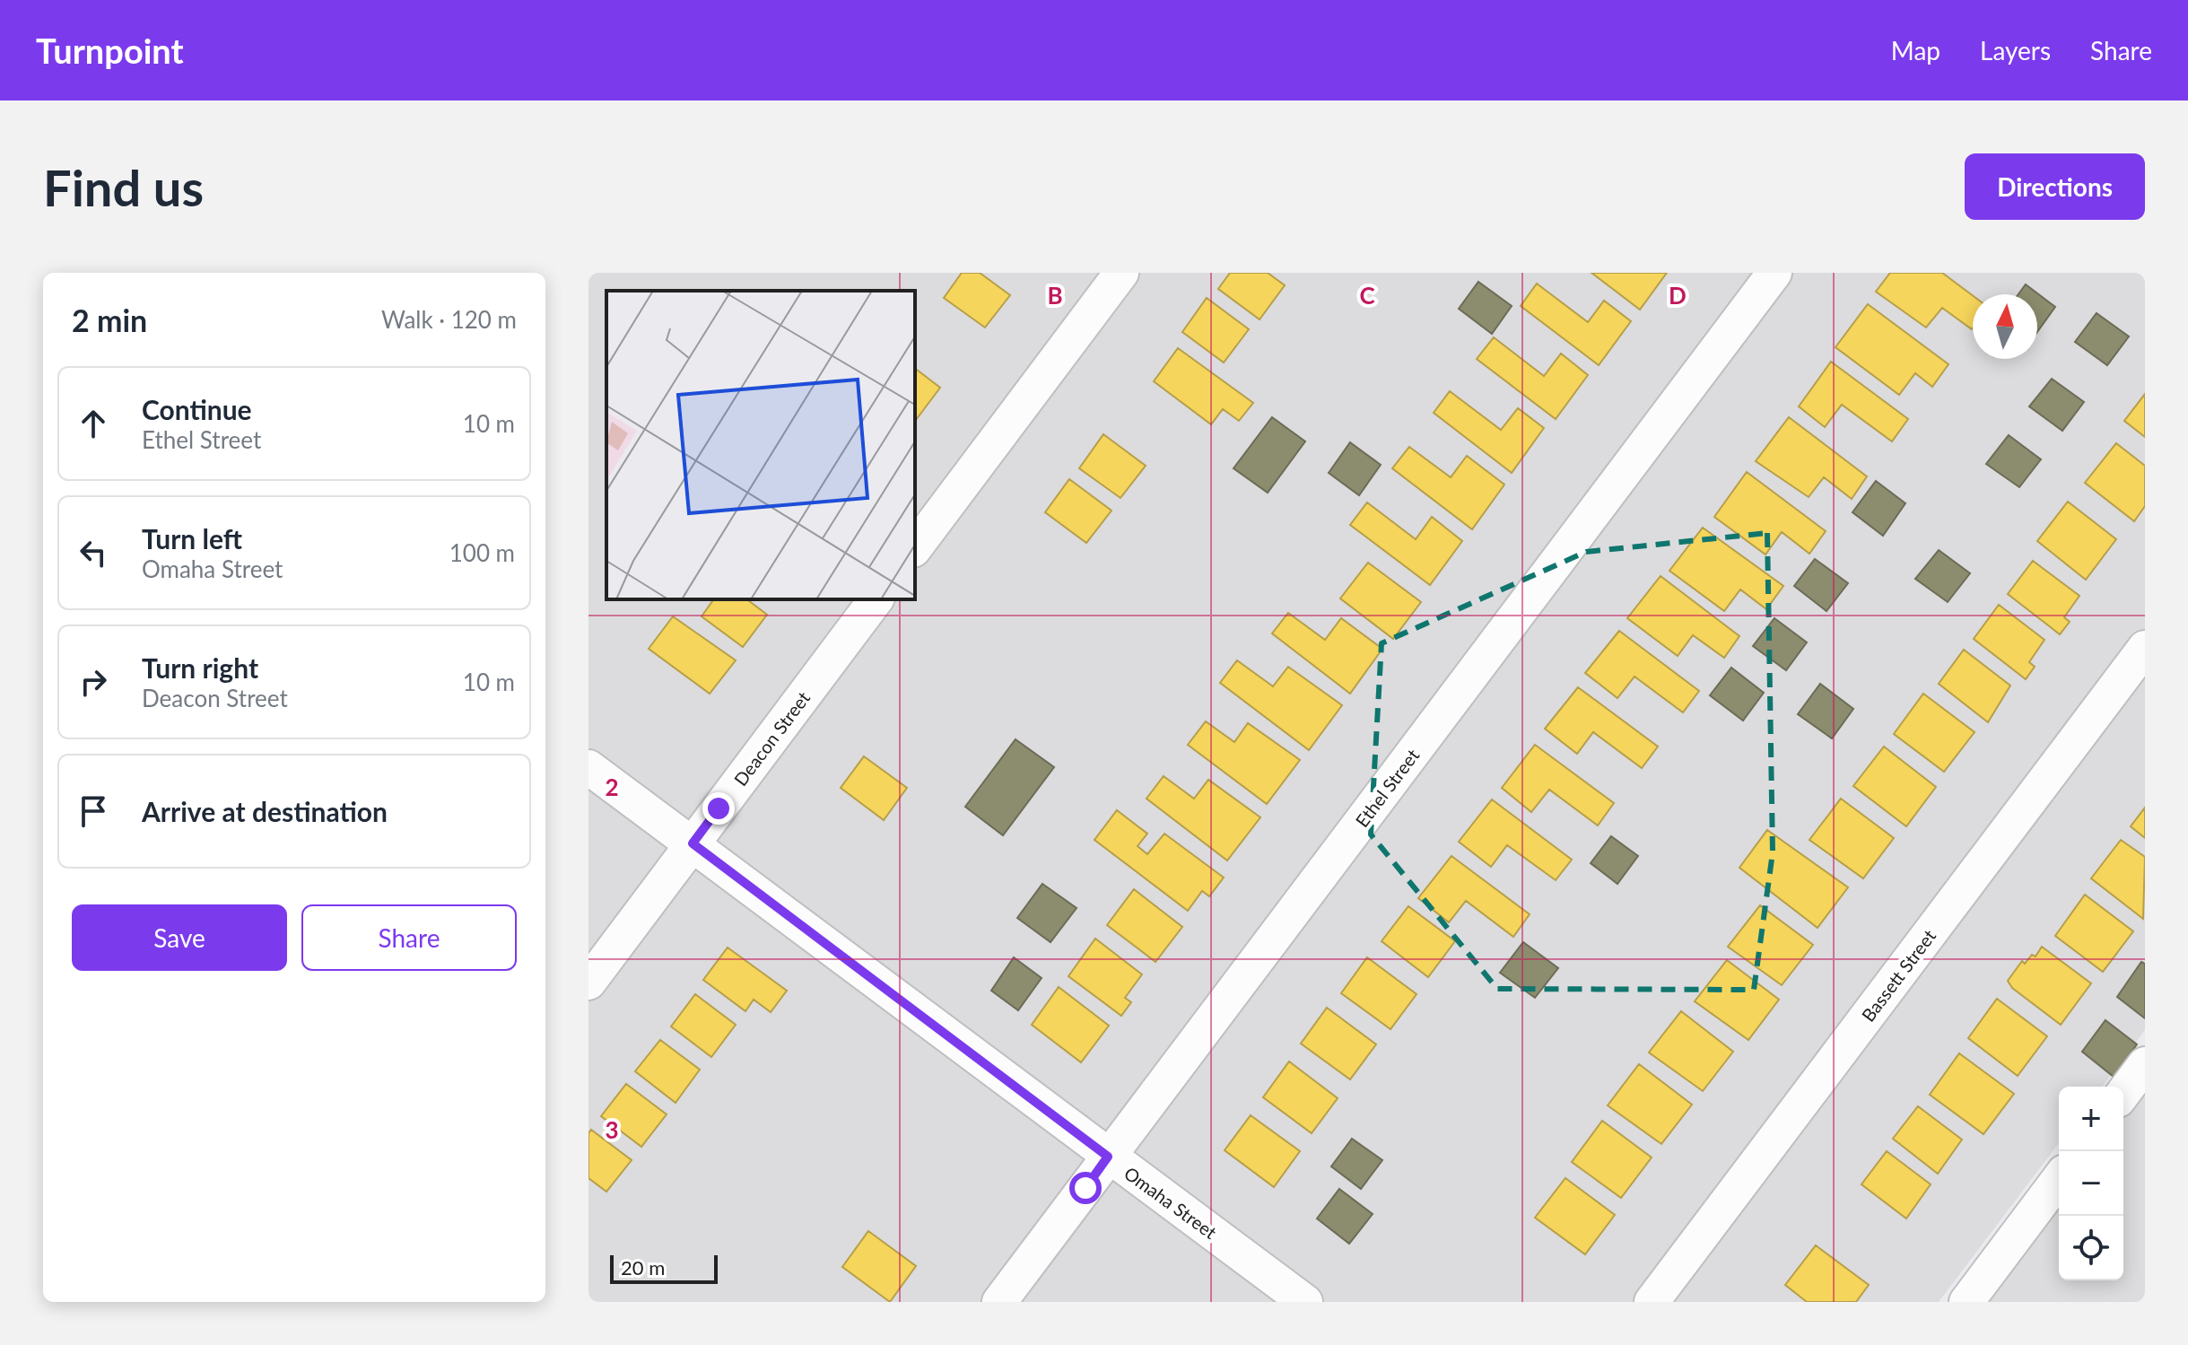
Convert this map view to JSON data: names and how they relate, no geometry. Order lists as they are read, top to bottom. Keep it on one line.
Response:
{"streets":{"street":["Deacon Street","Ethel Street","Bassett Street","Omaha Street"]},"crossings":[["Deacon Street","Omaha Street"],["Ethel Street","Omaha Street"]],"scale_bar":"20 m","north":"top","page":{"header":"Turnpoint","nav":["Map","Layers","Share"],"buttons":["Directions",["Save","Share"]],"title":"Find us","heading":["2 min","Walk · 120 m"],"list":[["Continue","Ethel Street","10 m"],["Turn left","Omaha Street","100 m"],["Turn right","Deacon Street","10 m"],"Arrive at destination"],"map_buttons":["+","−"],"scale":"20 m"},"grid":{"columns":["B","C","D"],"rows":["2","3"]}}
